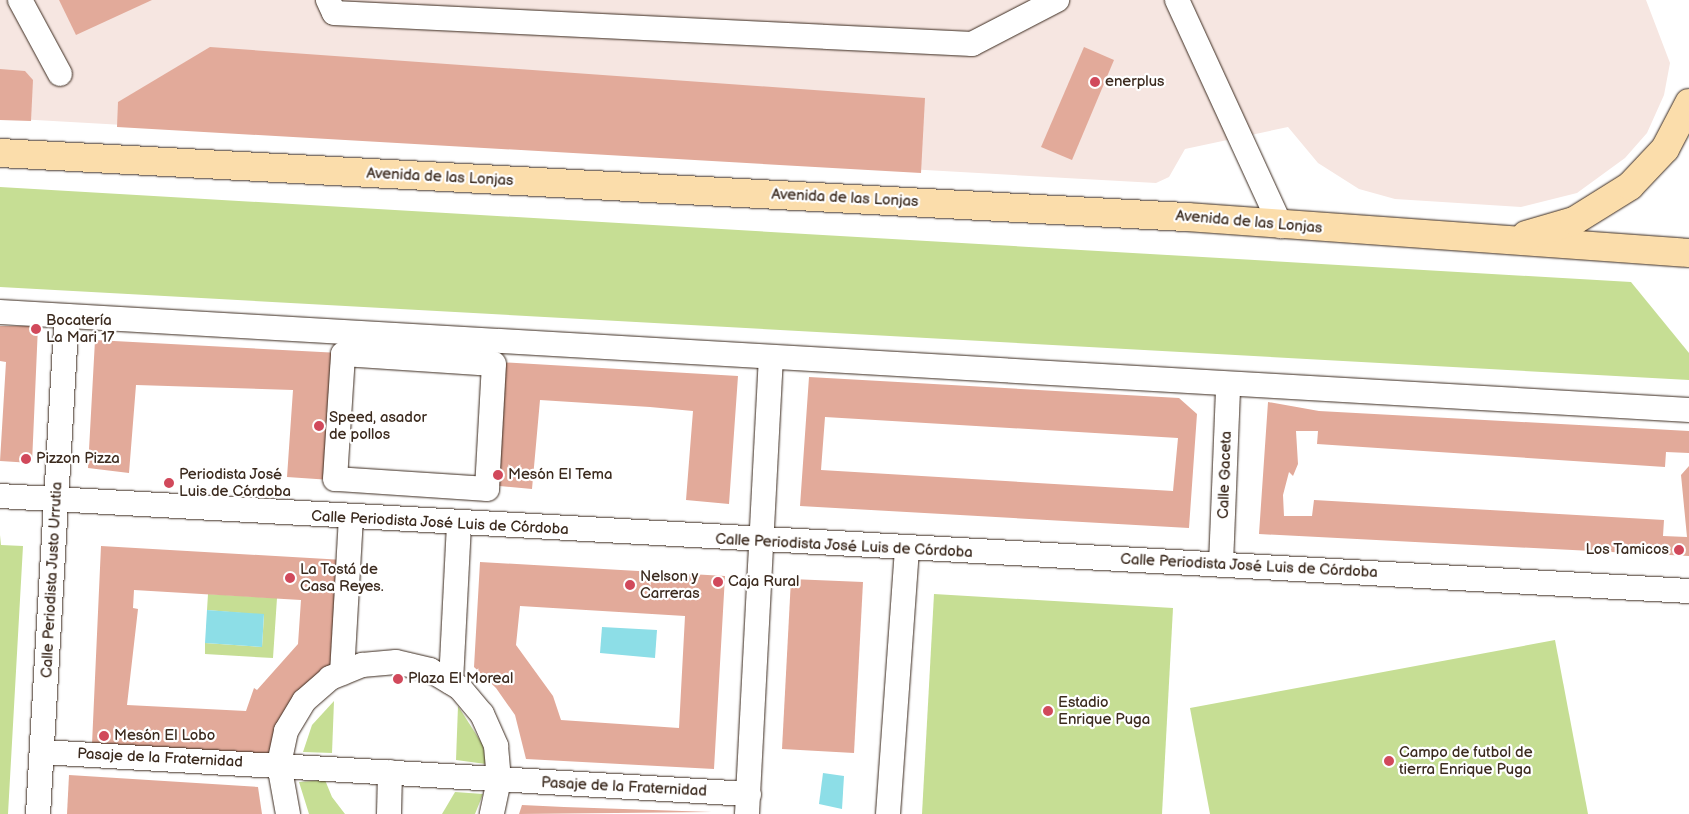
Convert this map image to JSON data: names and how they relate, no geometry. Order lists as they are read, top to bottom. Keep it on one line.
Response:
{"streets":{"main road":["Avenida de las Lonjas"],"street":["Calle Gaceta","Calle Periodista José Luis de Córdoba","Calle Periodista Justo Urrutia","Pasaje de la Fraternidad"]},"crossings":[["Calle Gaceta","Calle Periodista José Luis de Córdoba"],["Calle Periodista José Luis de Córdoba","Calle Periodista Justo Urrutia"],["Calle Periodista Justo Urrutia","Pasaje de la Fraternidad"]],"places":["enerplus","Bocatería La Mari 17","Speed, asador de pollos","Pizzon Pizza","Mesón El Tema","Periodista José Luis de Córdoba","Los Tamicos","La Tostá de Casa Reyes.","Caja Rural","Nelson y Carreras","Plaza El Moreal","Estadio Enrique Puga","Mesón El Lobo","Campo de futbol de tierra Enrique Puga"]}
